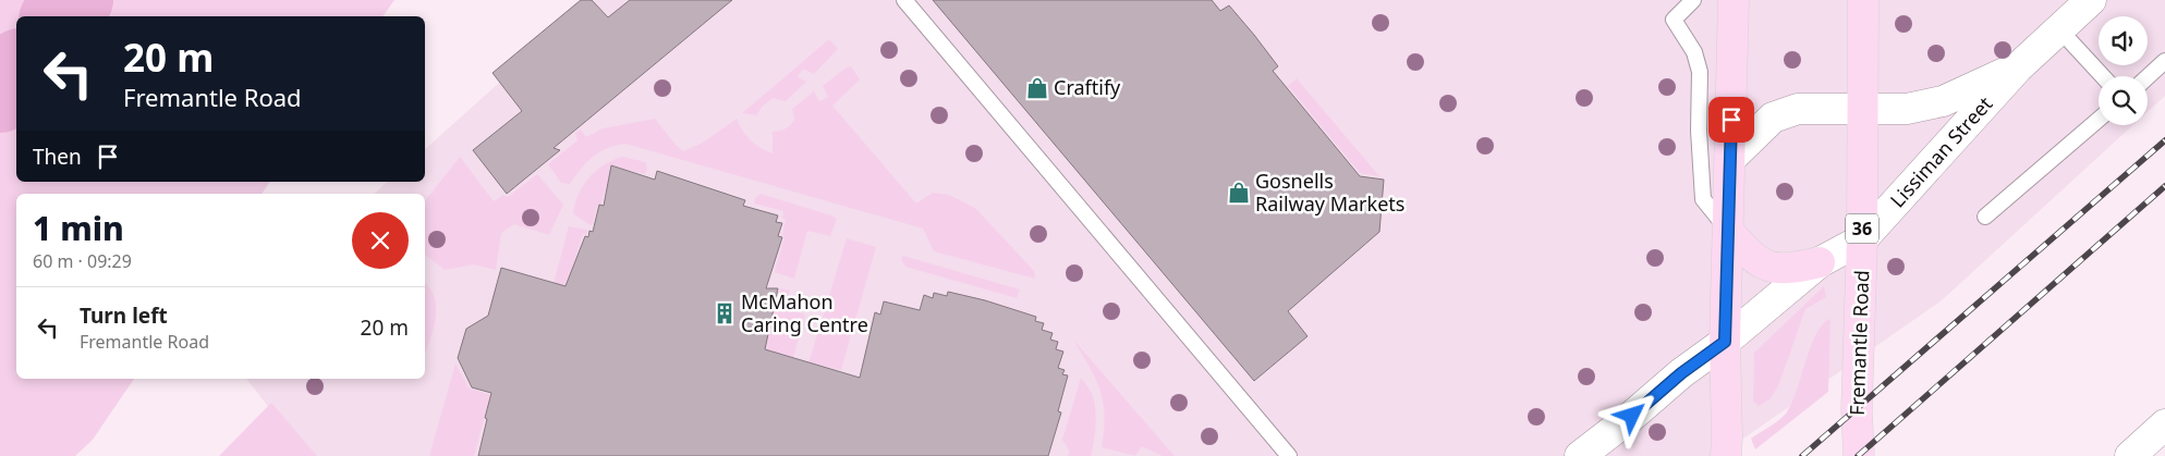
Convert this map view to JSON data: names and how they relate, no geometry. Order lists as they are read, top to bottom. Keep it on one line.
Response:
{"streets":{"main road":["36","Fremantle Road"],"street":["Lissiman Street"]},"crossings":[["Lissiman Street","Fremantle Road"]],"places":{"shop":["Craftify","Gosnells Railway Markets"],"building":["McMahon Caring Centre"]},"page":{"turn":["20 m","Fremantle Road"],"then":"Then","heading":["1 min","60 m · 09:29"],"list":[{"name":"Turn left","note":"Fremantle Road","value":"20 m"}]}}
